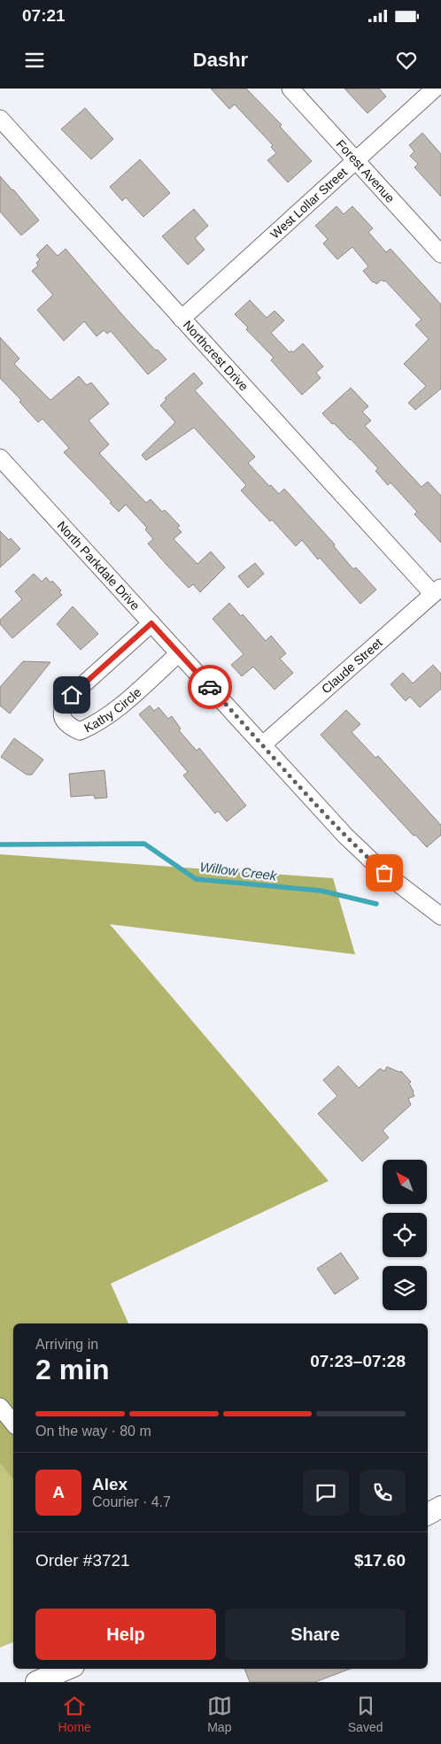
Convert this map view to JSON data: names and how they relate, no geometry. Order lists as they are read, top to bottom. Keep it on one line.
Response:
{"streets":{"street":["Forest Avenue","West Lollar Street","Northcrest Drive","North Parkdale Drive","Claude Street","Kathy Circle"]},"crossings":[["Forest Avenue","West Lollar Street"],["West Lollar Street","Northcrest Drive"],["Northcrest Drive","Claude Street"],["North Parkdale Drive","Claude Street"],["North Parkdale Drive","Kathy Circle"]],"water":["Willow Creek"],"north":"top left","page":{"status":"07:21","header":"Dashr","heading":["2 min","Arriving in","07:23–07:28"],"panel":["Alex","Courier · 4.7","Order #3721","$17.60"],"bar":"On the way · 80 m","round":"A","buttons":["Help","Share"],"tabs":["Home","Map","Saved"]}}
